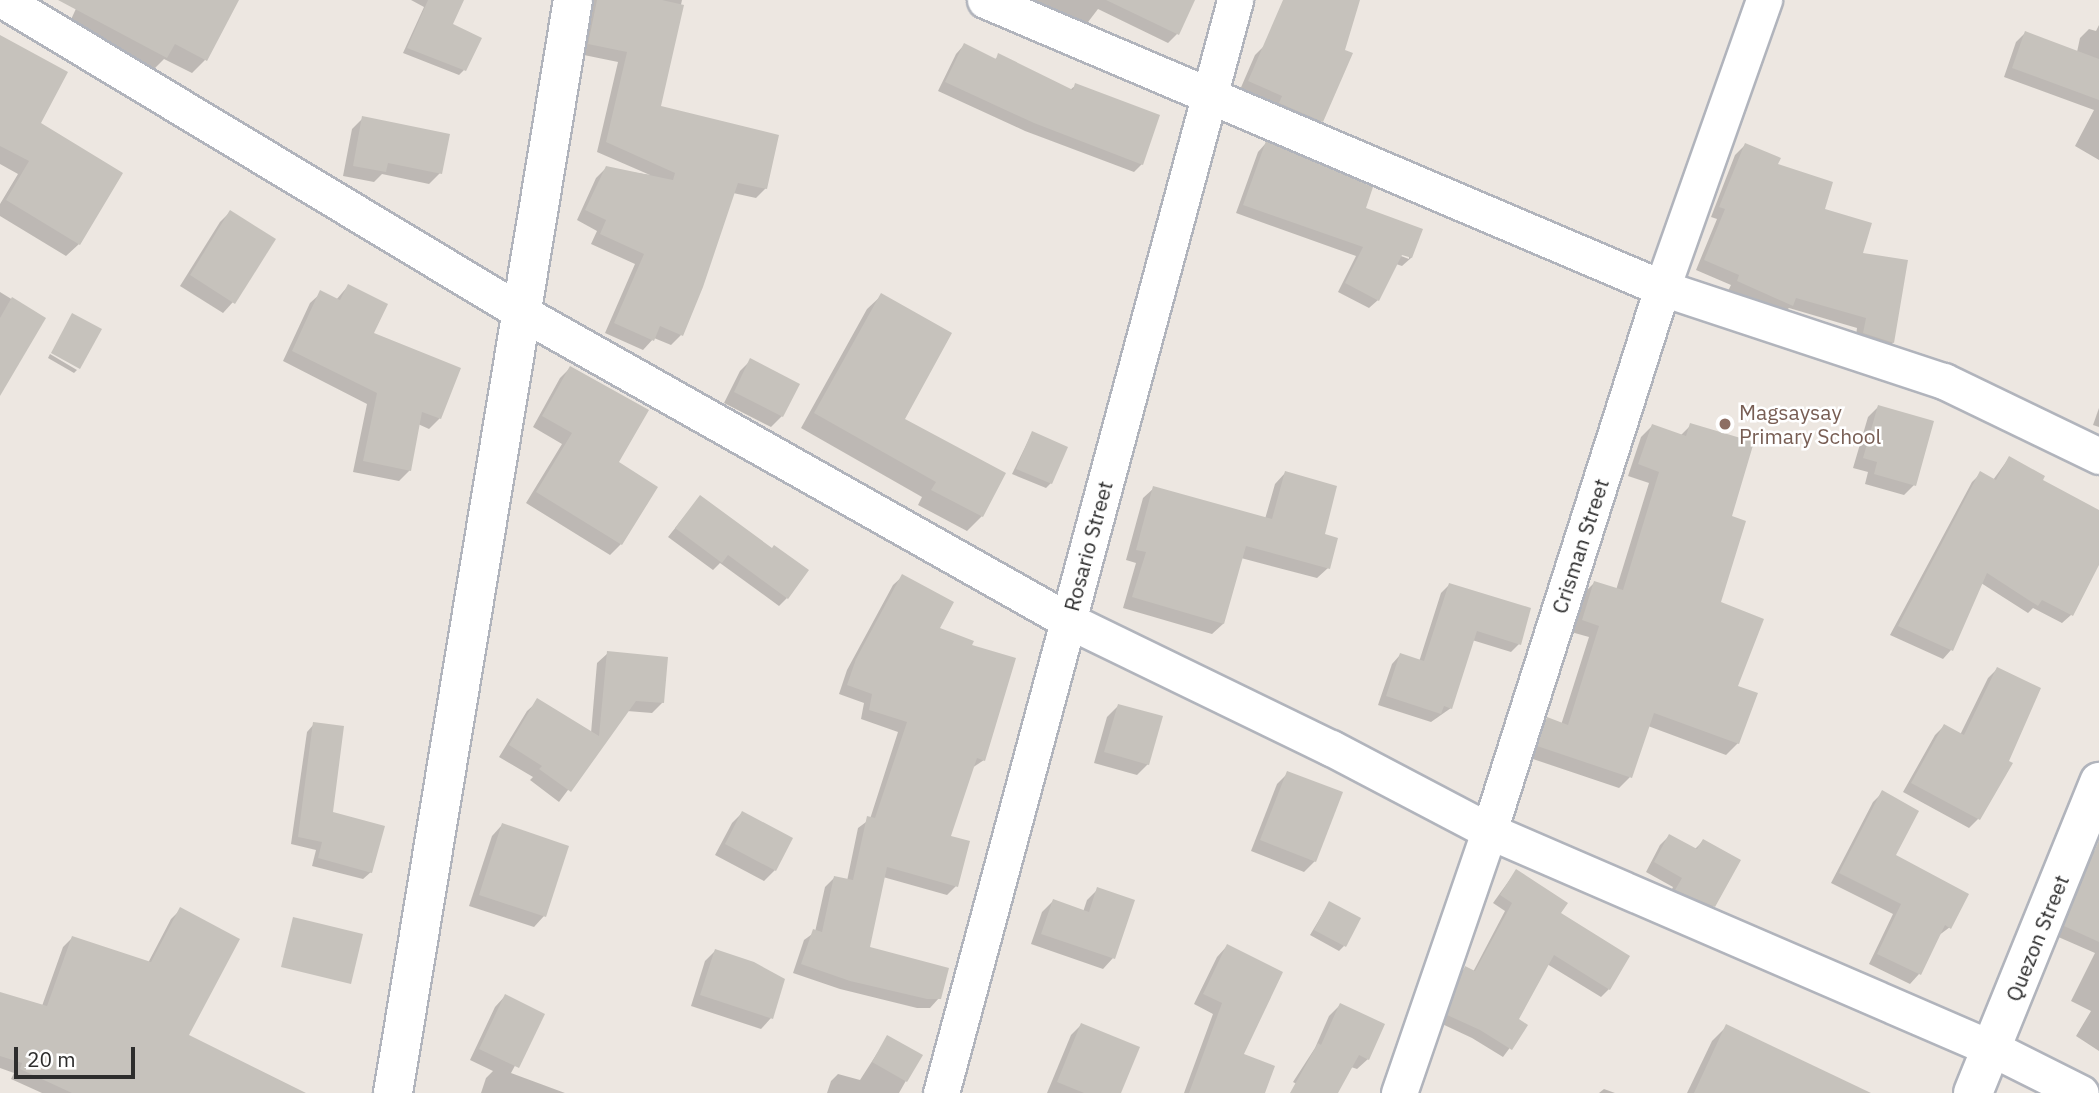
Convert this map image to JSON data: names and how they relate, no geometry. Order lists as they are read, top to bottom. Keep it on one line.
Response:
{"streets":{"street":["Rosario Street","Crisman Street","Quezon Street"]},"places":["Magsaysay Primary School"],"scale_bar":"20 m"}
